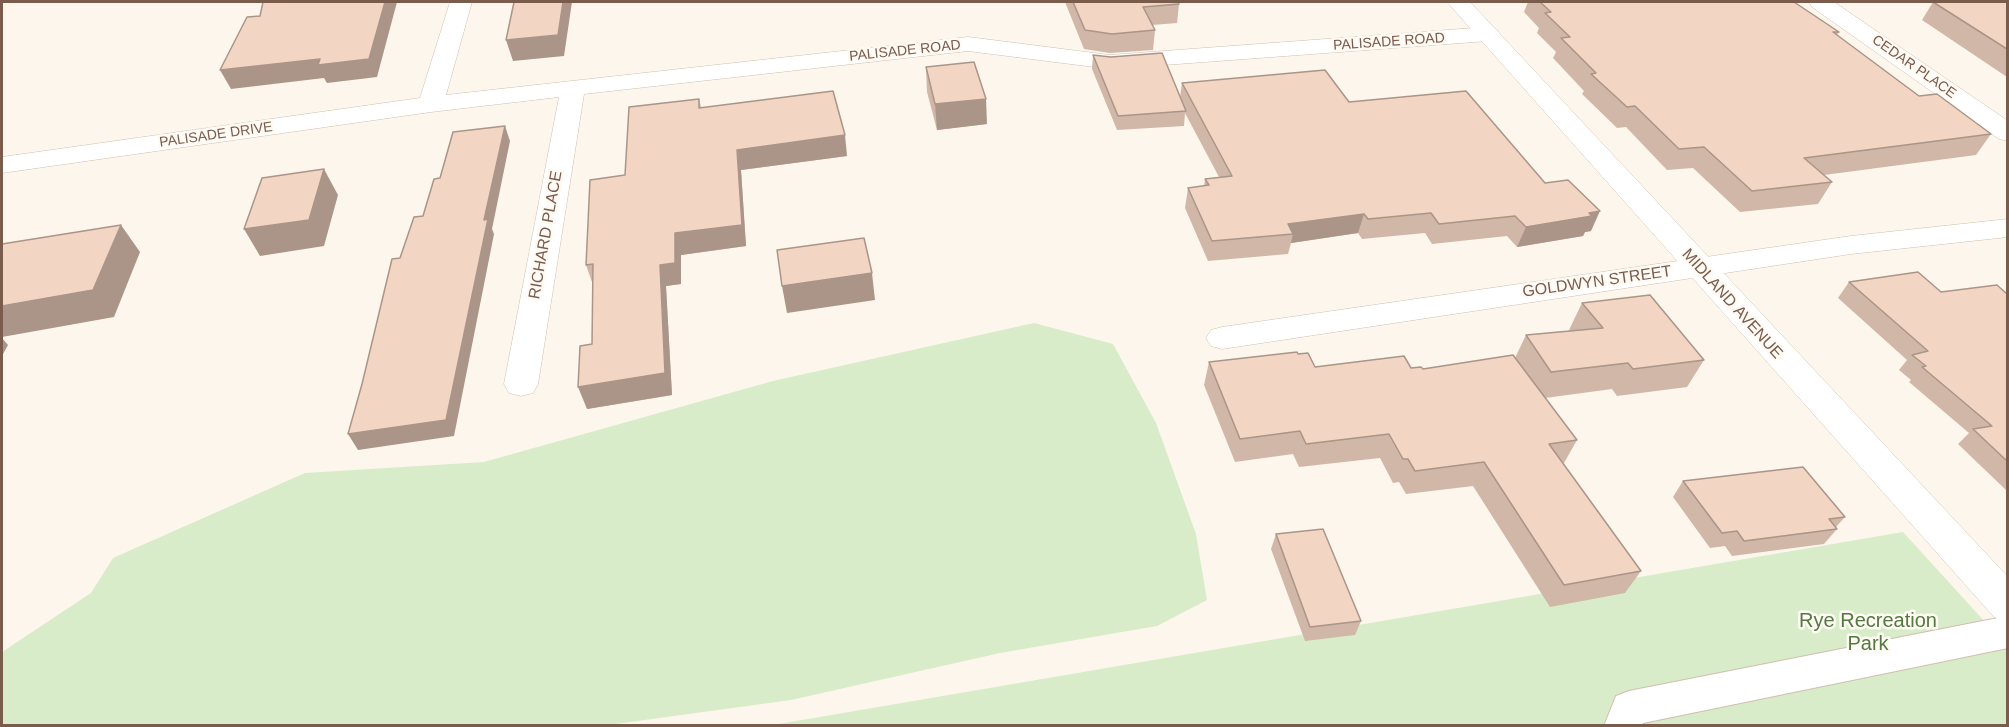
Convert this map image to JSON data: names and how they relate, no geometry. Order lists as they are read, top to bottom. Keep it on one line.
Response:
{"streets":{"street":["PALISADE ROAD","CEDAR PLACE","PALISADE DRIVE","RICHARD PLACE","GOLDWYN STREET","MIDLAND AVENUE"]},"crossings":[["PALISADE ROAD","PALISADE DRIVE"],["PALISADE ROAD","RICHARD PLACE"],["PALISADE ROAD","MIDLAND AVENUE"],["GOLDWYN STREET","MIDLAND AVENUE"]],"parks":["Rye Recreation Park"]}
